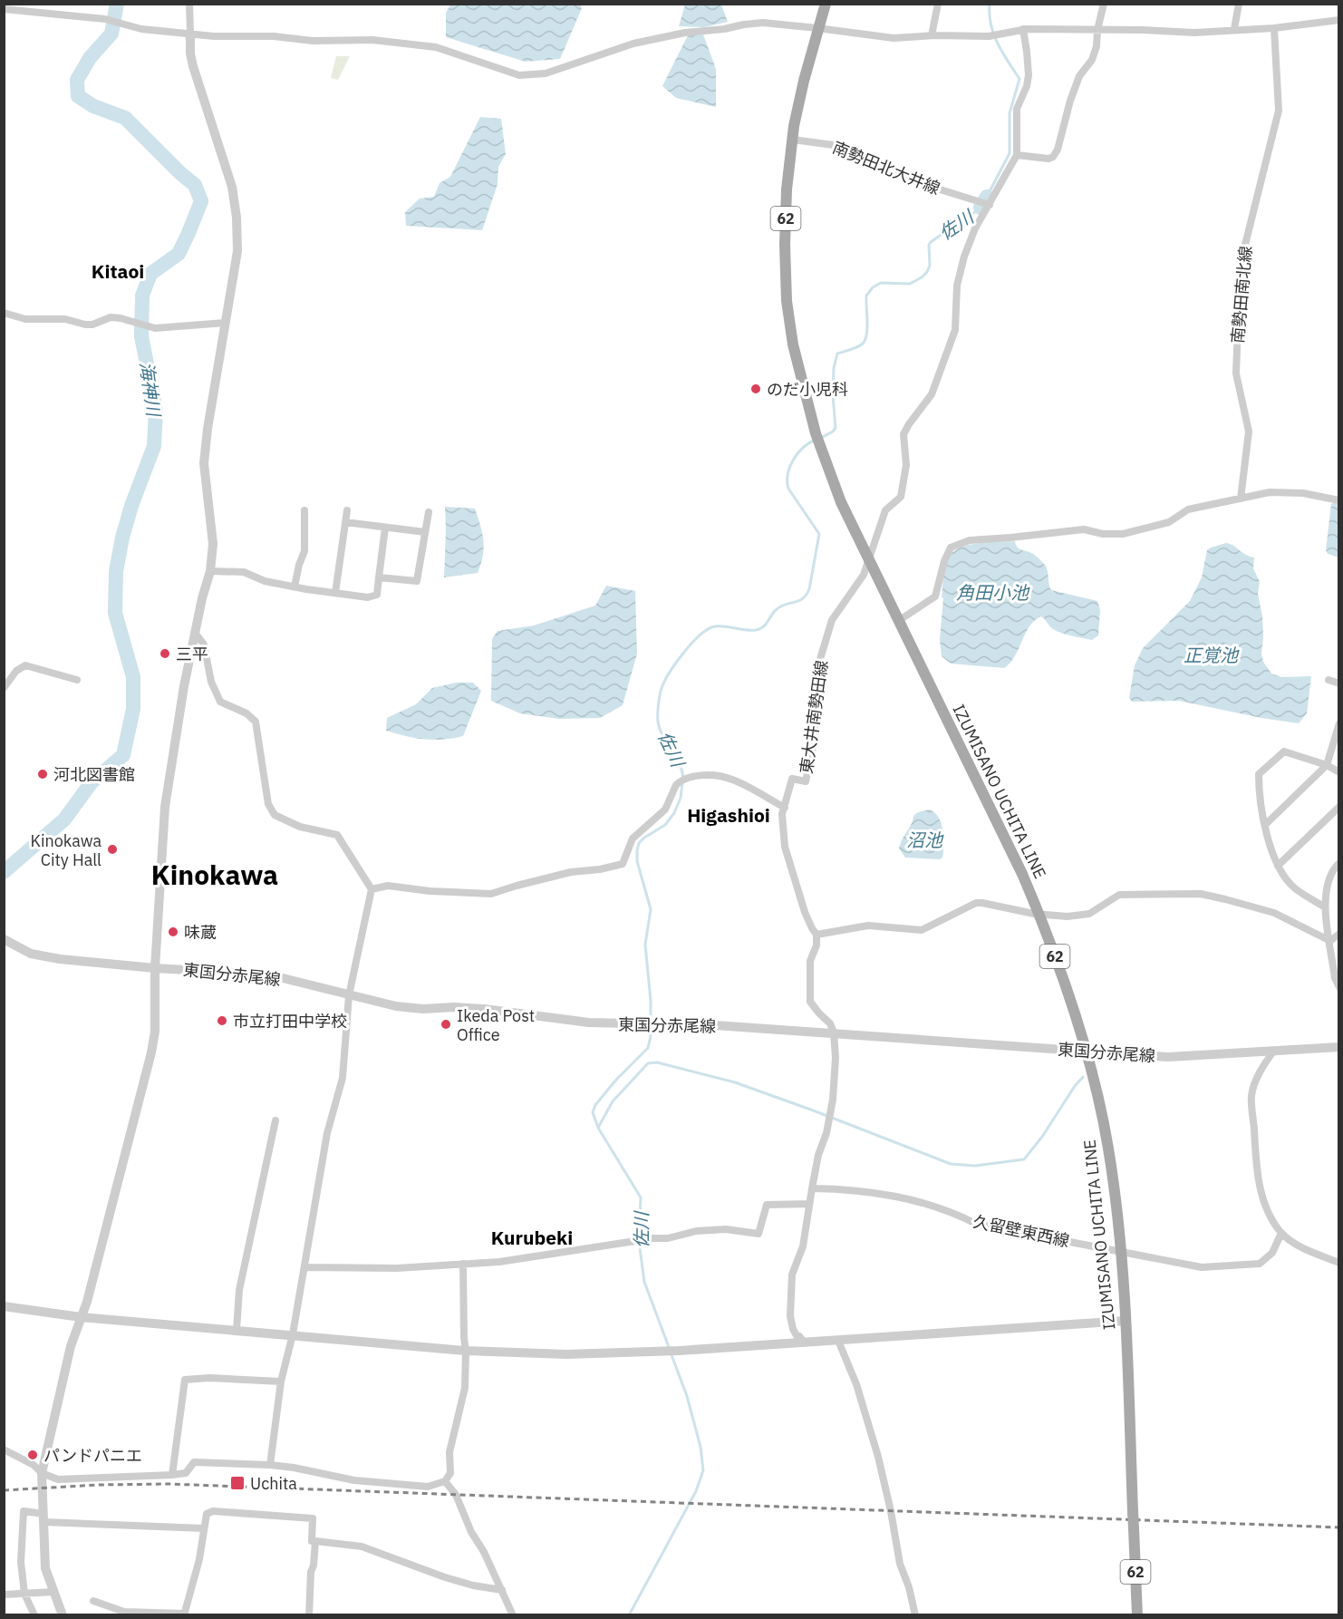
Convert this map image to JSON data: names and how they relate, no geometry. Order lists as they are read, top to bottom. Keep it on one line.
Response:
{"streets":{"main road":["62","IZUMISANO UCHITA LINE"],"street":["南勢田北大井線","南勢田南北線","東大井南勢田線","東国分赤尾線","久留壁東西線"]},"crossings":[["南勢田北大井線","東大井南勢田線"],["南勢田北大井線","IZUMISANO UCHITA LINE"],["東大井南勢田線","IZUMISANO UCHITA LINE"],["IZUMISANO UCHITA LINE","東国分赤尾線"],["IZUMISANO UCHITA LINE","久留壁東西線"]],"districts":["Kitaoi","Higashioi","Kinokawa","Kurubeki"],"water":["佐川","海神川","角田小池","正覚池","沼池"],"places":{"other":["のだ小児科","三平","河北図書館","Kinokawa City Hall","味蔵","市立打田中学校","Ikeda Post Office","パンドパニエ"],"transit":["Uchita"]}}
